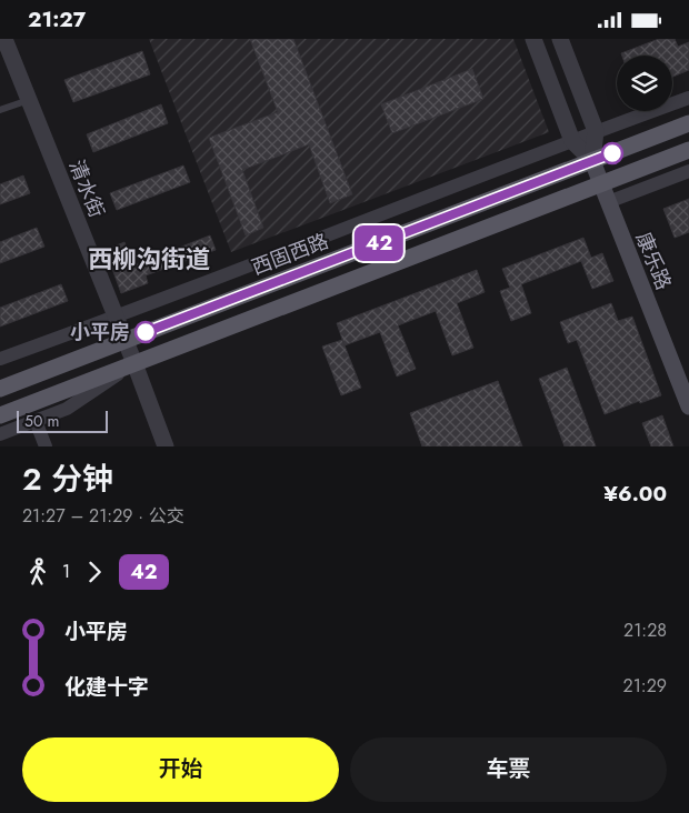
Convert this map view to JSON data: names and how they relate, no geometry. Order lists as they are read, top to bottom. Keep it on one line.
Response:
{"streets":{"main road":["西固西路","康乐路"],"street":["清水街"]},"crossings":[["清水街","西固西路"],["西固西路","康乐路"]],"districts":["西柳沟街道"],"places":["小平房"],"lines":["bus line 42"],"scale_bar":"50 m","page":{"status":"21:27","on_map":"42","scale":"50 m","heading":["2 分钟","21:27 – 21:29 · 公交","¥6.00"],"legs":["1","42"],"list":[{"name":"小平房","value":"21:28"},{"name":"化建十字","value":"21:29"}],"buttons":["开始","车票"]}}
